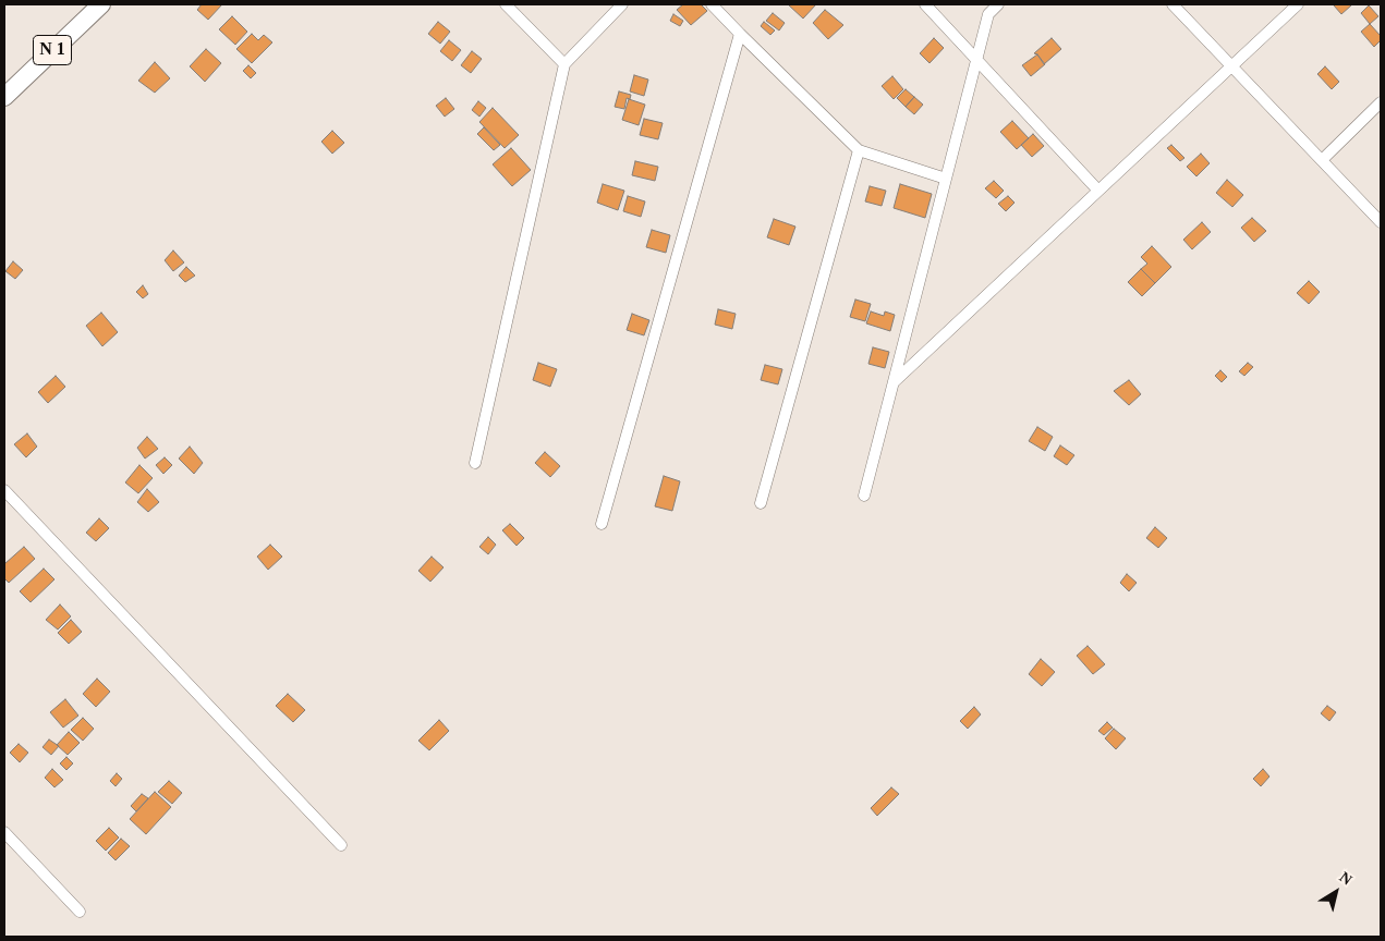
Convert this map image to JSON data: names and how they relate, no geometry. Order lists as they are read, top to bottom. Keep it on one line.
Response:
{"streets":{"highway":["N 1"]},"north":"top right"}
